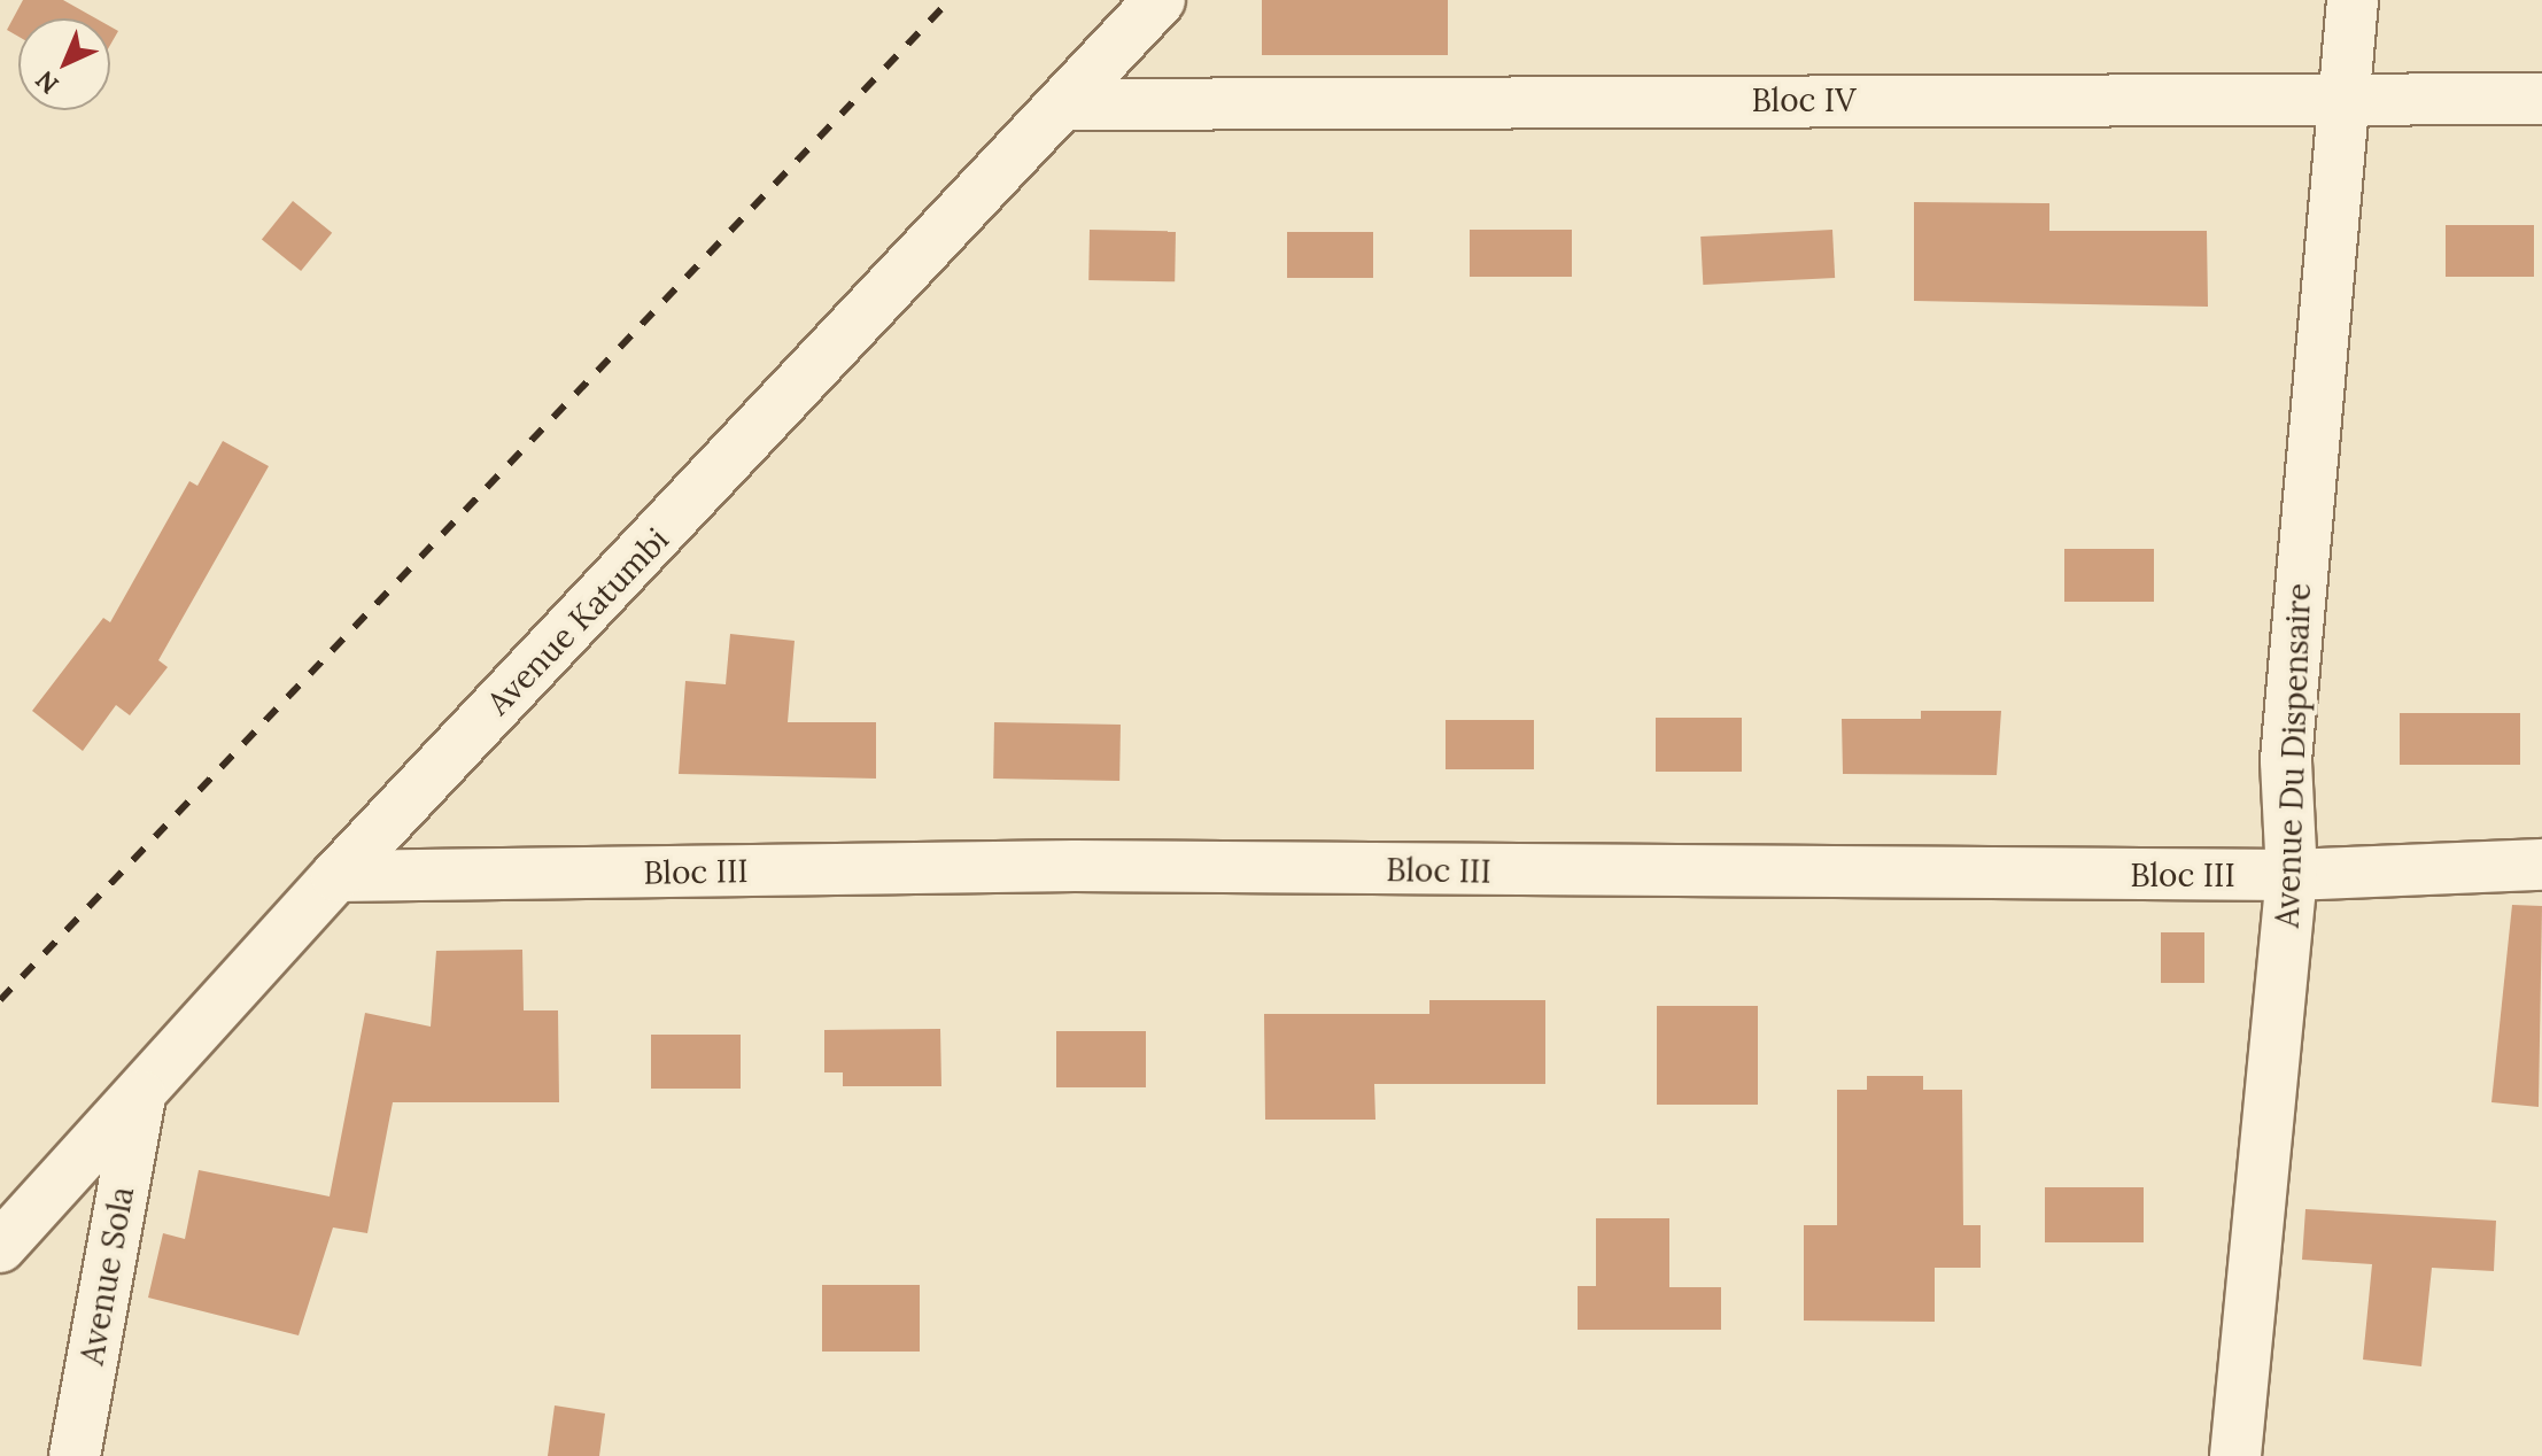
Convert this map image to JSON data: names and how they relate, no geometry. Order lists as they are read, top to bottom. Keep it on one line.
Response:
{"streets":{"street":["Bloc IV","Avenue Katumbi","Avenue Du Dispensaire","Bloc III","Avenue Sola"]},"crossings":[["Bloc IV","Avenue Katumbi"],["Bloc IV","Avenue Du Dispensaire"],["Avenue Katumbi","Bloc III"],["Avenue Katumbi","Avenue Sola"],["Avenue Du Dispensaire","Bloc III"]],"north":"bottom left"}
